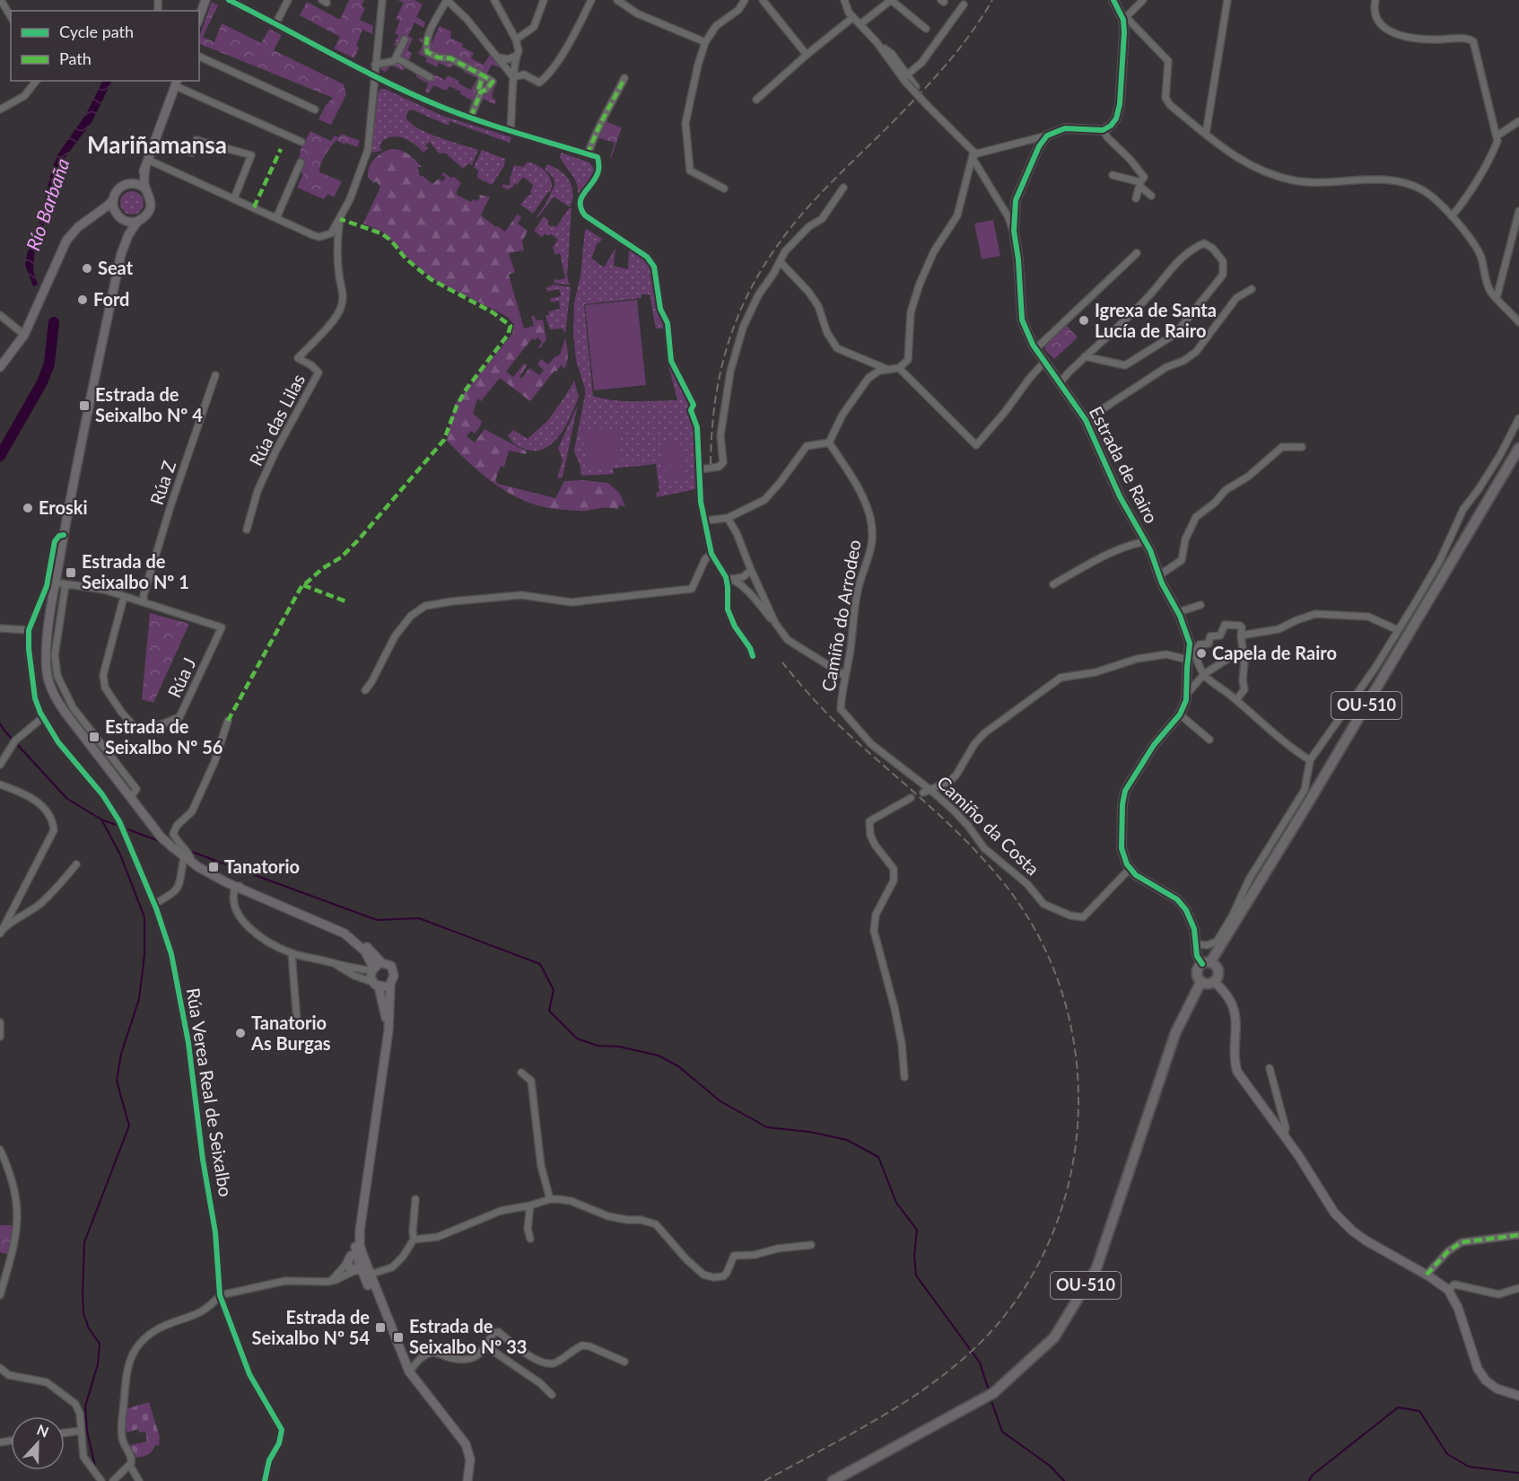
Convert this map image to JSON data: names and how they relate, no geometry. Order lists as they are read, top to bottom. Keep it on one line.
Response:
{"streets":{"main road":["OU-510"],"street":["Rúa das Lilas","Estrada de Rairo","Rúa Z","Camiño do Arrodeo","Rúa J","Camiño da Costa","Rúa Verea Real de Seixalbo"]},"crossings":[["Estrada de Rairo","Camiño da Costa"],["Rúa Z","Rúa J"],["Camiño do Arrodeo","Camiño da Costa"]],"districts":["Mariñamansa"],"water":["Río Barbaña"],"places":{"other":["Seat","Ford","Igrexa de Santa Lucía de Rairo","Eroski","Capela de Rairo","Tanatorio As Burgas"],"transit":["Estrada de Seixalbo Nº 4","Estrada de Seixalbo Nº 1","Estrada de Seixalbo Nº 56","Tanatorio","Estrada de Seixalbo Nº 54","Estrada de Seixalbo Nº 33"]},"legend":["Cycle path","Path"],"north":"top"}
